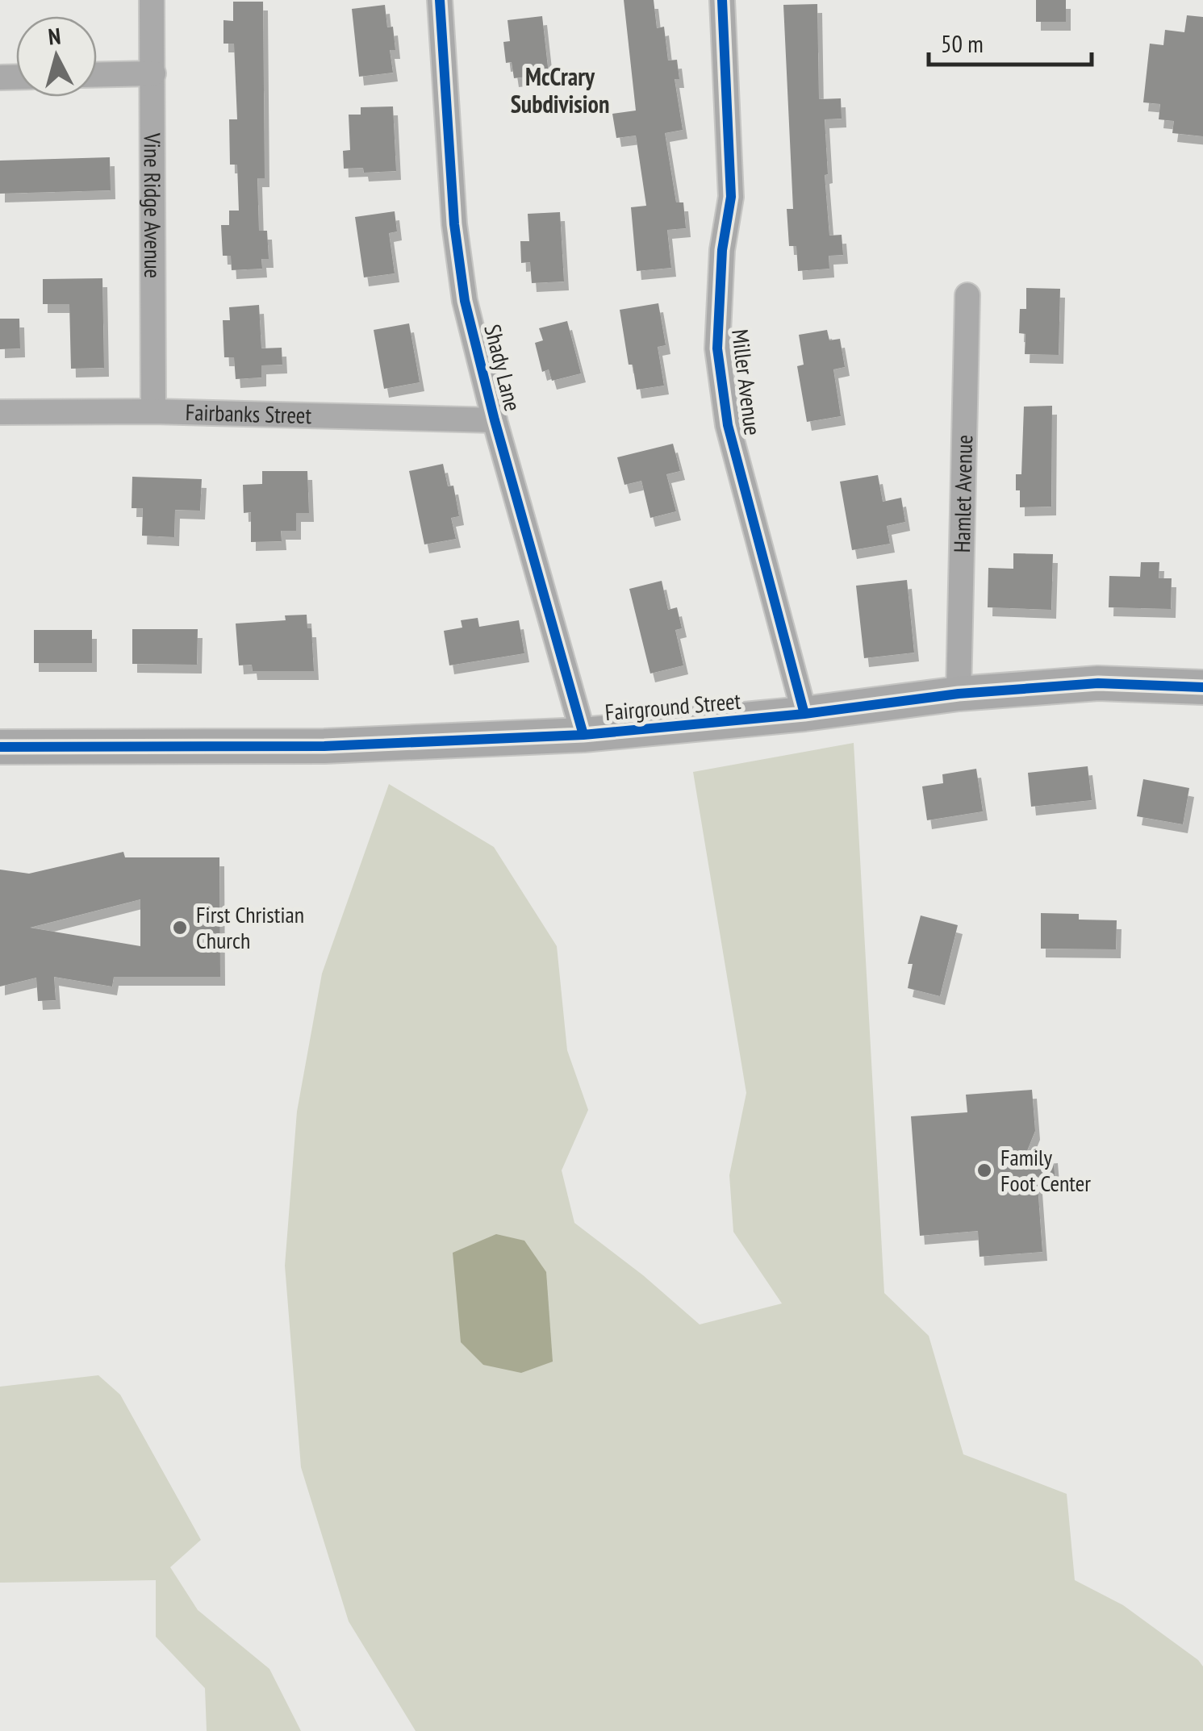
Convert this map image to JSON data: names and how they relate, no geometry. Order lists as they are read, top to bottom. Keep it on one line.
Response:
{"streets":{"street":["Vine Ridge Avenue","Shady Lane","Miller Avenue","Fairbanks Street","Hamlet Avenue","Fairground Street"]},"crossings":[["Vine Ridge Avenue","Fairbanks Street"],["Shady Lane","Fairbanks Street"],["Shady Lane","Fairground Street"],["Miller Avenue","Fairground Street"],["Hamlet Avenue","Fairground Street"]],"districts":["McCrary Subdivision"],"places":["First Christian Church","Family Foot Center"],"scale_bar":"50 m","north":"top"}
